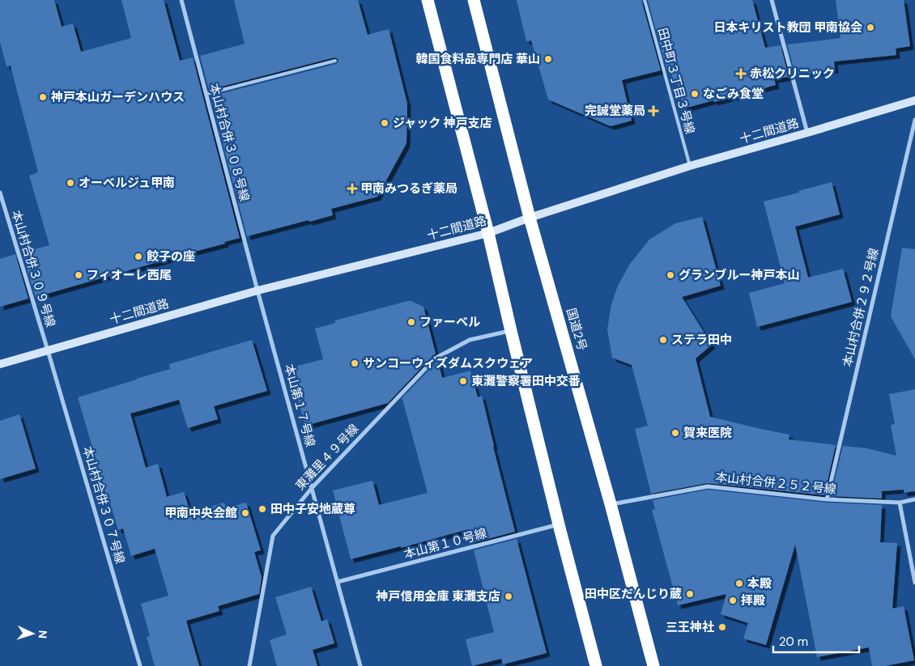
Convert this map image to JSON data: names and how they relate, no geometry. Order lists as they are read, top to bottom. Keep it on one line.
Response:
{"streets":{"highway":["国道2号"],"street":["十二間道路","本山村合併３０８号線","本山村合併３０９号線","本山村合併２９２号線","本山第１７号線","東灘里４９号線","本山村合併２５２号線","本山村合併３０７号線","本山第１０号線"],"lane":["田中町３丁目３号線"]},"crossings":[["田中町３丁目３号線","十二間道路"],["十二間道路","本山村合併３０８号線"],["十二間道路","本山村合併３０９号線"],["十二間道路","国道2号"],["十二間道路","本山第１７号線"],["十二間道路","本山村合併３０７号線"],["本山村合併３０８号線","本山第１７号線"],["本山村合併３０９号線","本山村合併３０７号線"],["本山村合併２９２号線","本山村合併２５２号線"],["国道2号","本山村合併２５２号線"],["本山第１７号線","東灘里４９号線"],["本山第１７号線","本山第１０号線"]],"places":{"other":["日本キリスト教団 甲南協会","韓国食料品専門店 華山","なごみ食堂","神戸本山ガーデンハウス","ジャック 神戸支店","オーベルジュ甲南","餃子の座","フィオーレ西尾","グランブルー神戸本山","ファーベル","ステラ田中","サンコーウィズダムスクウェア","東灘警察署田中交番","賀来医院","田中子安地蔵尊","甲南中央会館","本殿","田中区だんじり蔵","神戸信用金庫 東灘支店","拝殿","三王神社"],"health":["赤松クリニック","完誠堂薬局","甲南みつるぎ薬局"]},"scale_bar":"20 m","north":"right"}
